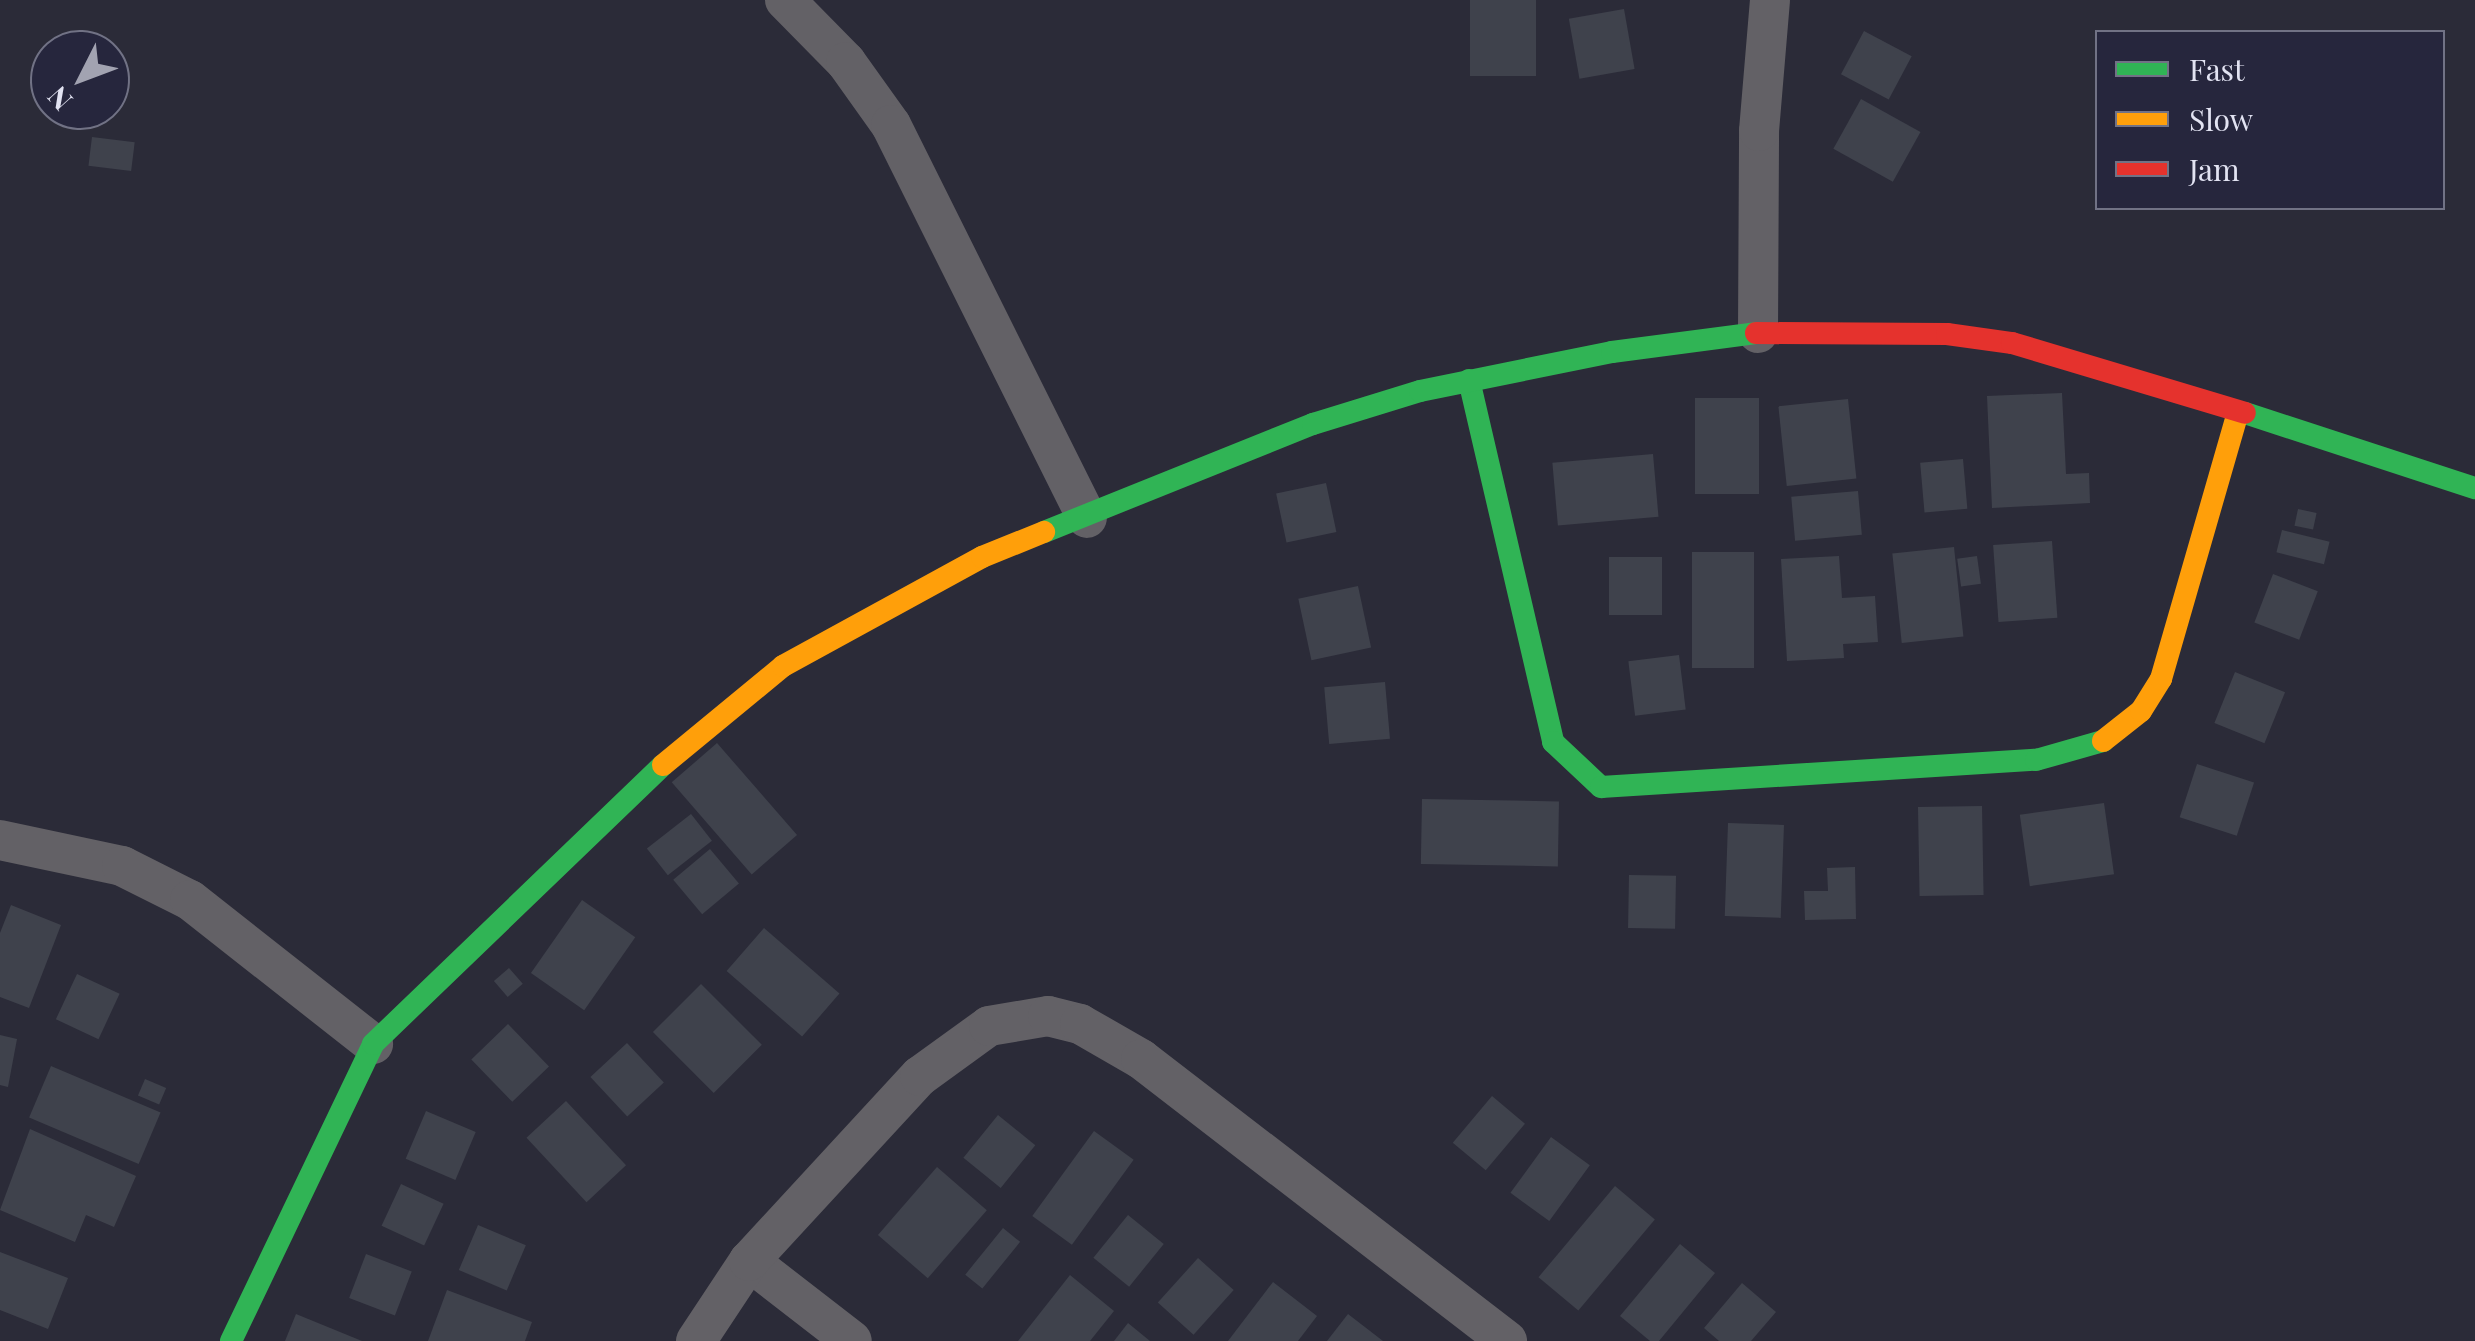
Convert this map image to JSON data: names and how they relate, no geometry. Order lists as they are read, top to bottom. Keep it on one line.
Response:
{"legend":["Fast","Slow","Jam"],"north":"bottom left"}
